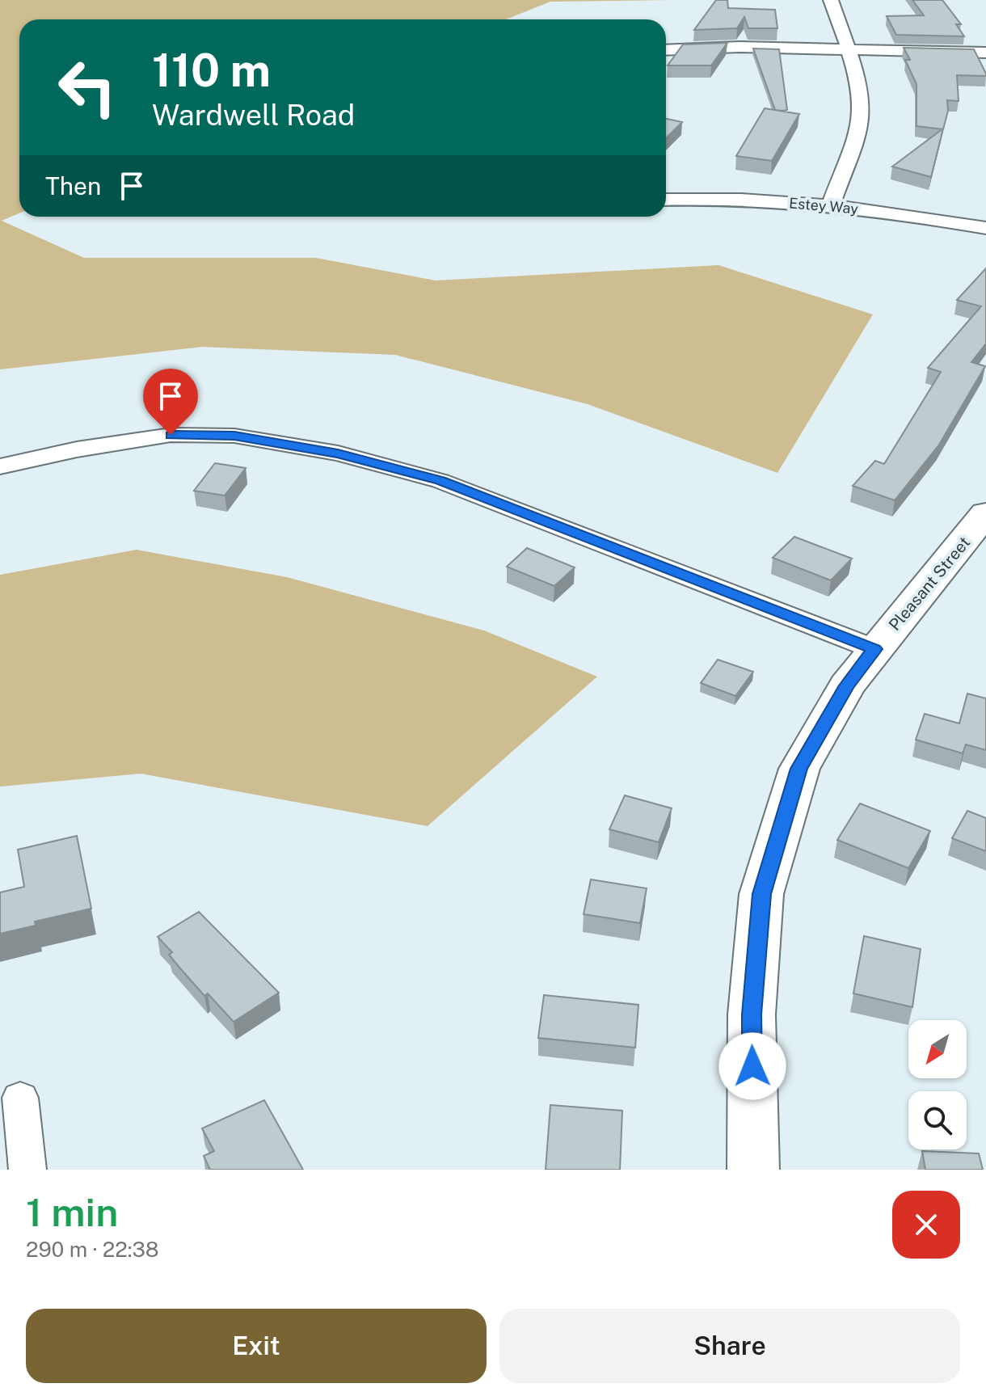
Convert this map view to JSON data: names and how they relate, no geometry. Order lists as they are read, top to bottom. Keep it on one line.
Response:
{"streets":{"main road":["Pleasant Street"],"street":["Estey Way"]},"north":"bottom left","page":{"turn":["110 m","Wardwell Road"],"then":"Then","heading":["1 min","290 m · 22:38"],"buttons":["Exit","Share"]}}
